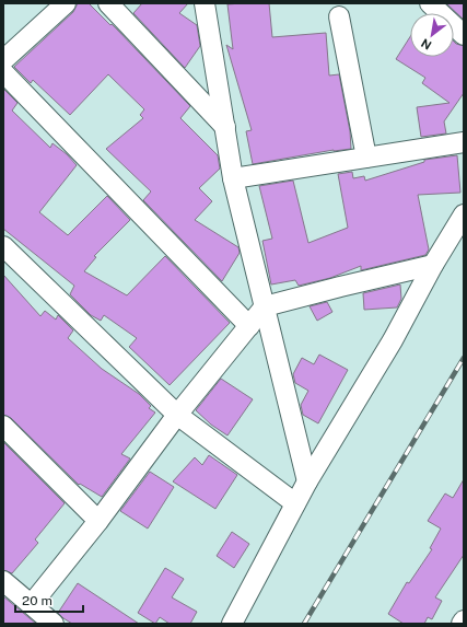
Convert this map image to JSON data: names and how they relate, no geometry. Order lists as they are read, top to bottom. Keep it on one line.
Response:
{"scale_bar":"20 m","north":"bottom left"}
